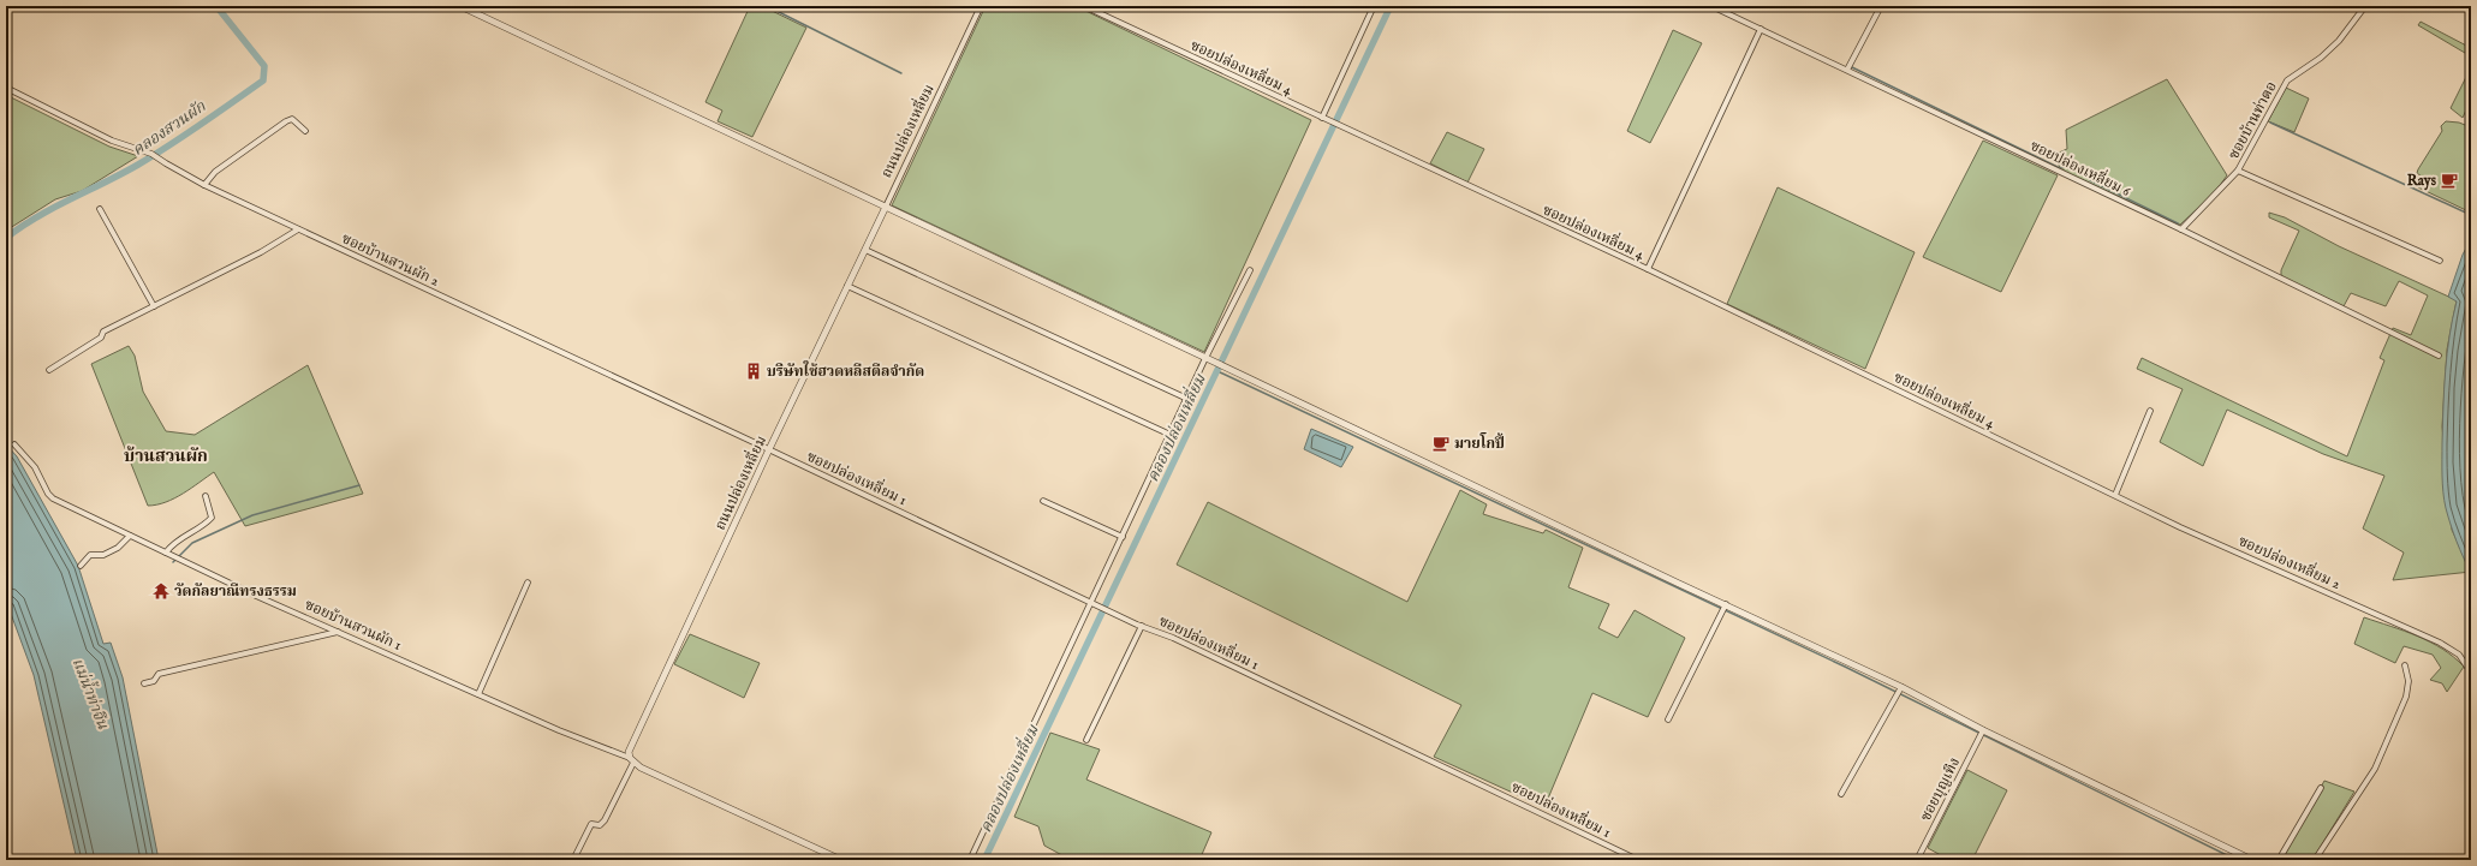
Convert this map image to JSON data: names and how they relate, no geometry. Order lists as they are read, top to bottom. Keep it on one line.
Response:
{"streets":{"street":["ซอยปล่องเหลี่ยม 4","ซอยบ้านท่าตอ","ถนนปล่องเหลี่ยม","ซอยปล่องเหลี่ยม 6","ซอยบ้านสวนผัก 2","ซอยปล่องเหลี่ยม 1","ซอยปล่องเหลี่ยม 2","ซอยบ้านสวนผัก 1","ซอยบุญเทิง"]},"crossings":[["ซอยปล่องเหลี่ยม 4","ซอยปล่องเหลี่ยม 2"],["ซอยบ้านท่าตอ","ซอยปล่องเหลี่ยม 6"],["ถนนปล่องเหลี่ยม","ซอยบ้านสวนผัก 2"],["ถนนปล่องเหลี่ยม","ซอยปล่องเหลี่ยม 1"],["ถนนปล่องเหลี่ยม","ซอยบ้านสวนผัก 1"],["ซอยบ้านสวนผัก 2","ซอยปล่องเหลี่ยม 1"]],"districts":["บ้านสวนผัก"],"water":["คลองสวนผัก","คลองปล่องเหลี่ยม","แม่น้ำท่าจีน"],"places":{"cafe":["Rays","มายโกปี้"],"building":["บริษัทใช้ฮวดหลีสตีลจำกัด"],"temple":["วัดกัลยาณีทรงธรรม"]}}
